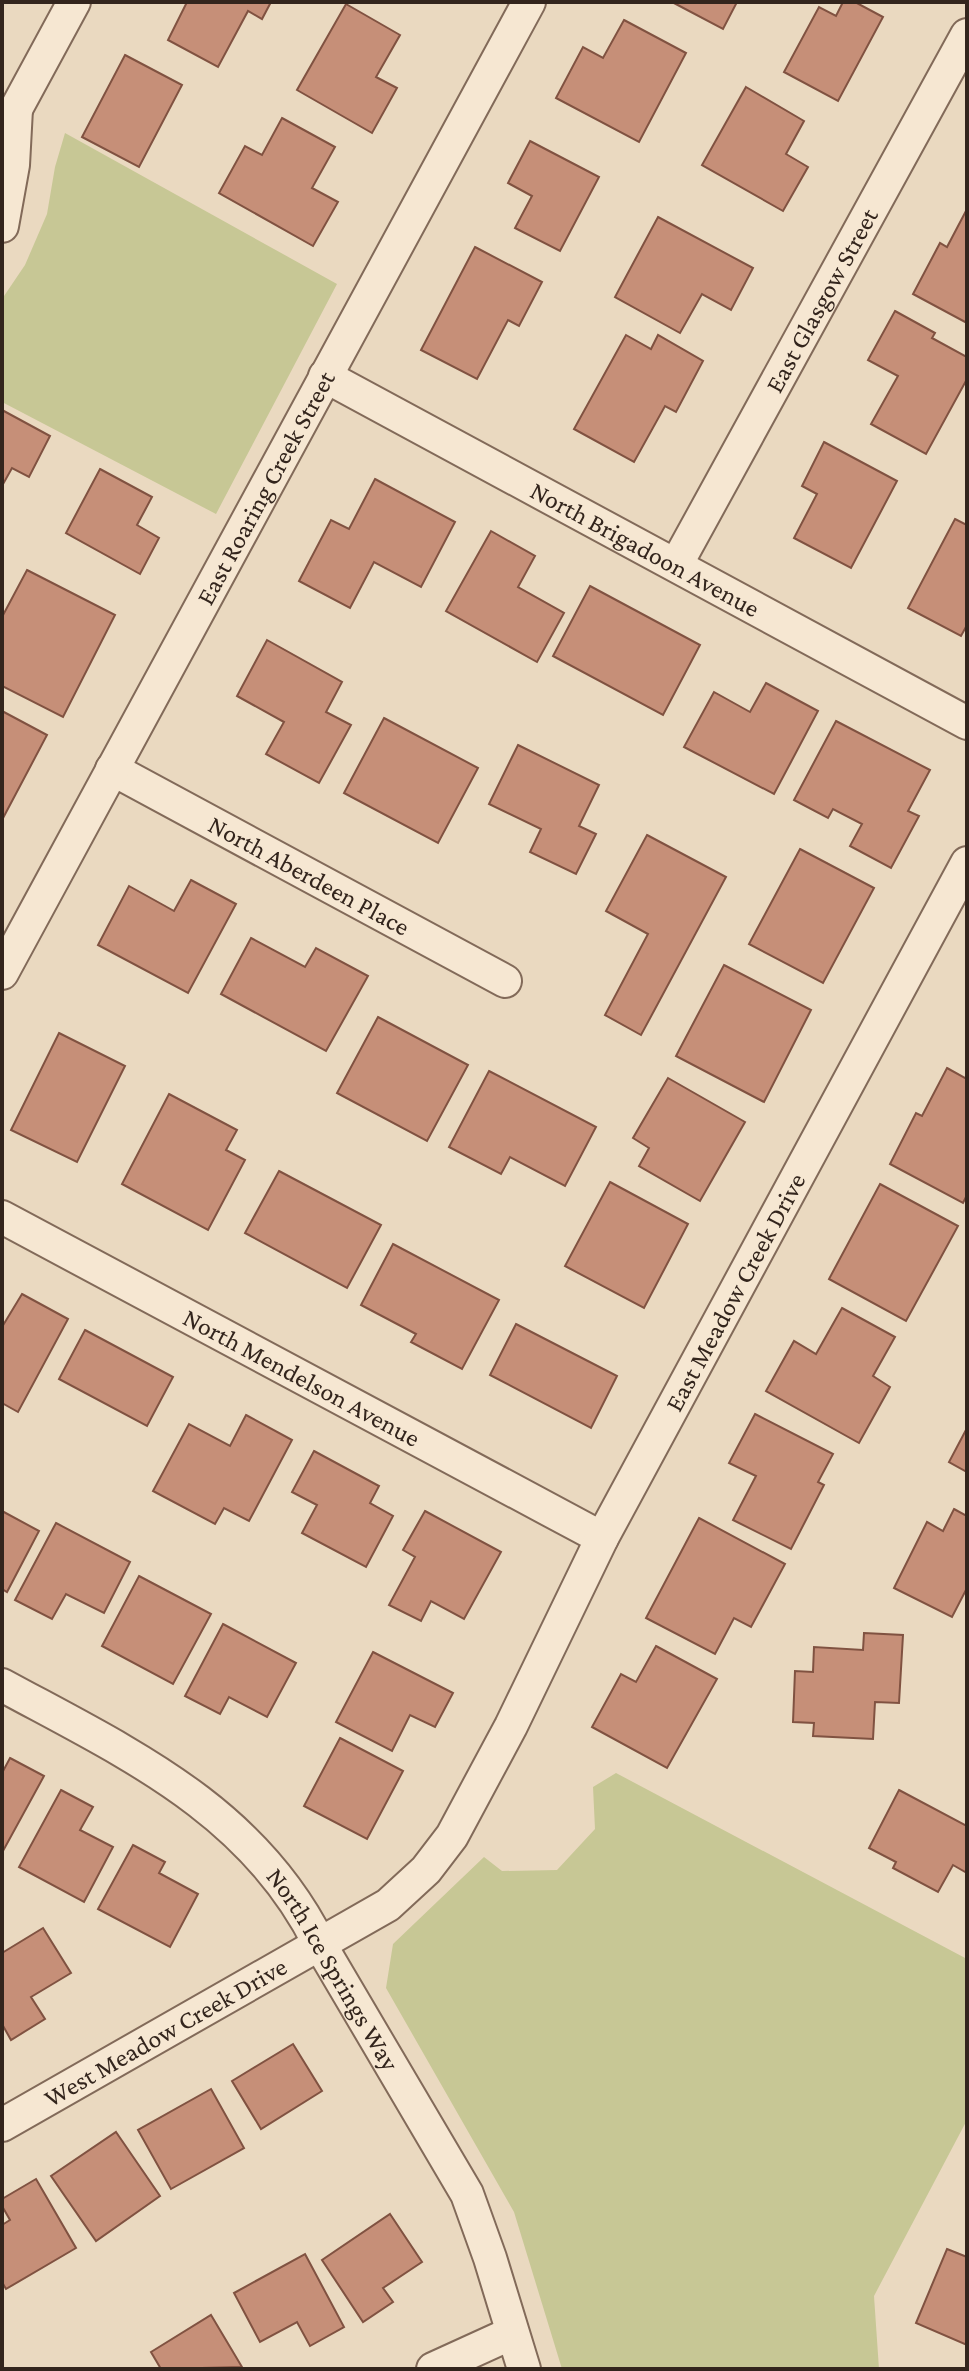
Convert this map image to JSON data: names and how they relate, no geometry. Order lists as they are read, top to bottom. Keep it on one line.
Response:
{"streets":{"street":["East Glasgow Street","East Roaring Creek Street","North Brigadoon Avenue","North Aberdeen Place","East Meadow Creek Drive","North Mendelson Avenue","North Ice Springs Way","West Meadow Creek Drive"]},"crossings":[["East Glasgow Street","North Brigadoon Avenue"],["East Roaring Creek Street","North Brigadoon Avenue"],["East Roaring Creek Street","North Aberdeen Place"],["East Meadow Creek Drive","North Mendelson Avenue"],["East Meadow Creek Drive","West Meadow Creek Drive"],["North Ice Springs Way","West Meadow Creek Drive"]]}
